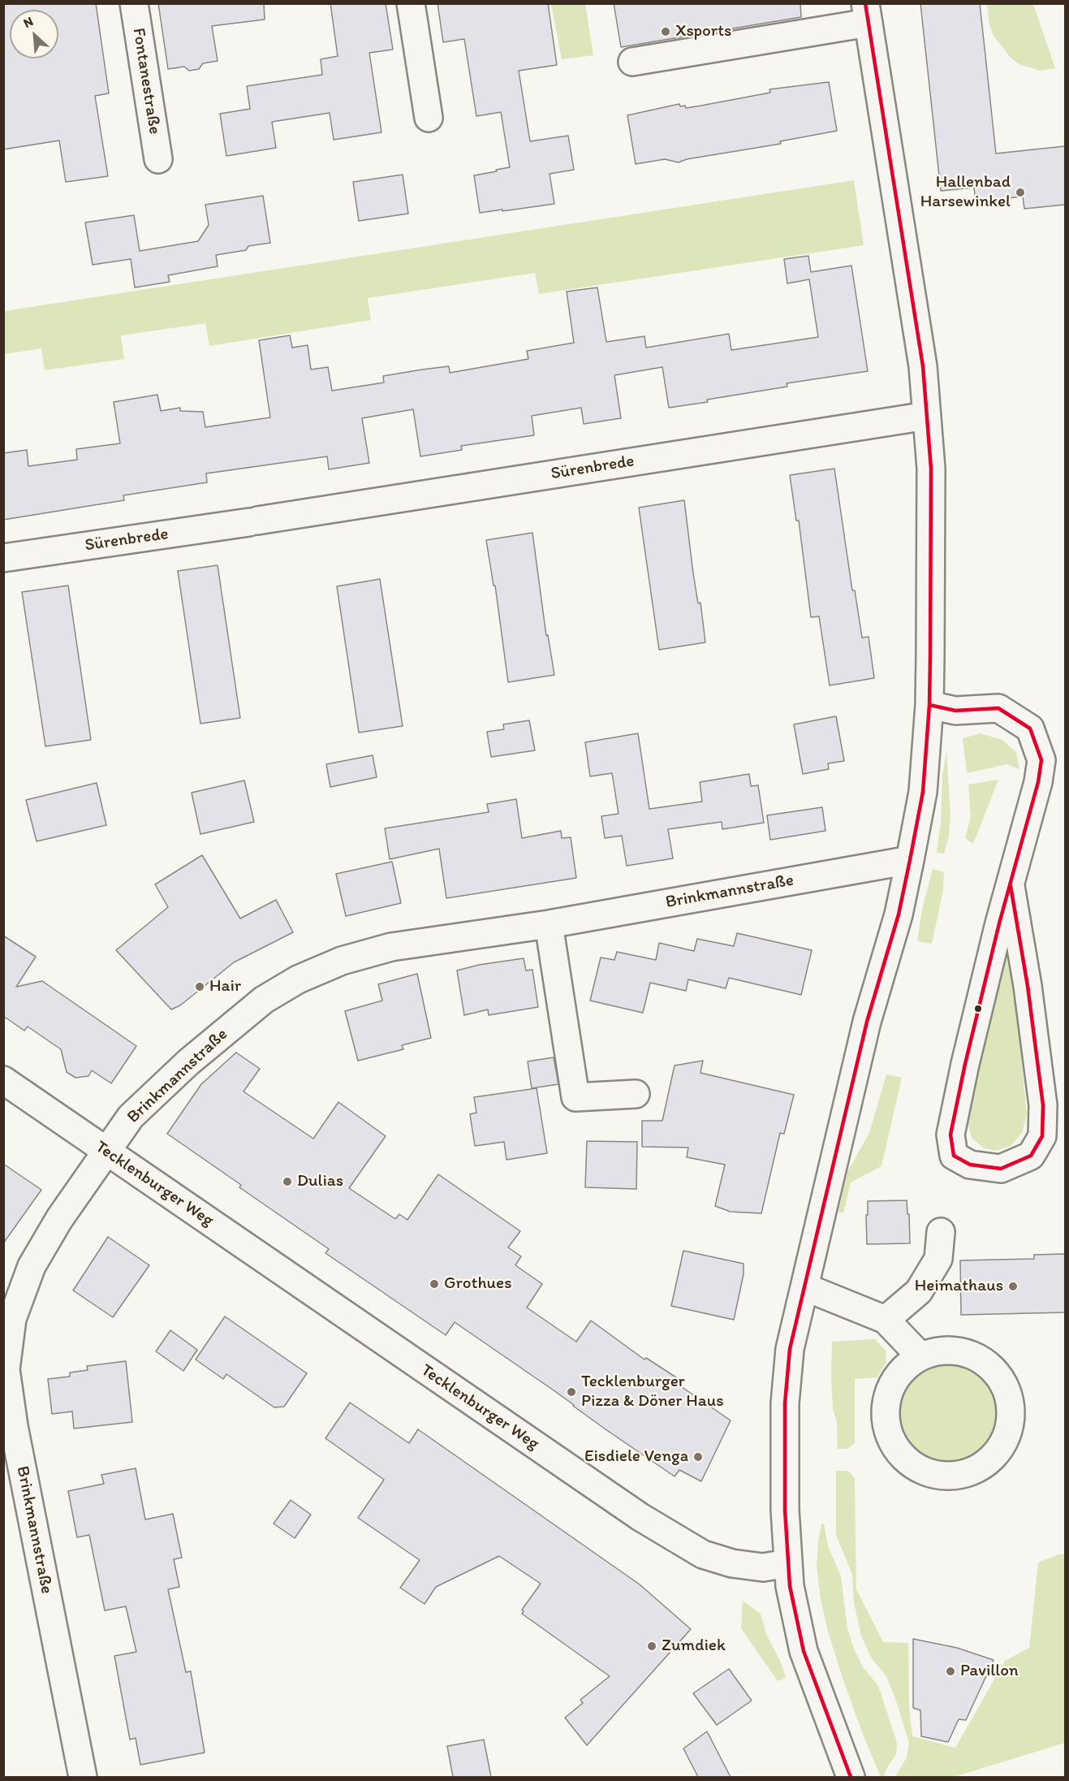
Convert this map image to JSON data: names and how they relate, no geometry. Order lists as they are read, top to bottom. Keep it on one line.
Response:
{"streets":{"street":["Fontanestraße","Sürenbrede","Brinkmannstraße","Tecklenburger Weg"]},"crossings":[["Brinkmannstraße","Tecklenburger Weg"]],"places":["Xsports","Hallenbad Harsewinkel","Hair","Dulias","Grothues","Heimathaus","Tecklenburger Pizza & Döner Haus","Eisdiele Venga","Zumdiek","Pavillon"],"north":"top left"}
